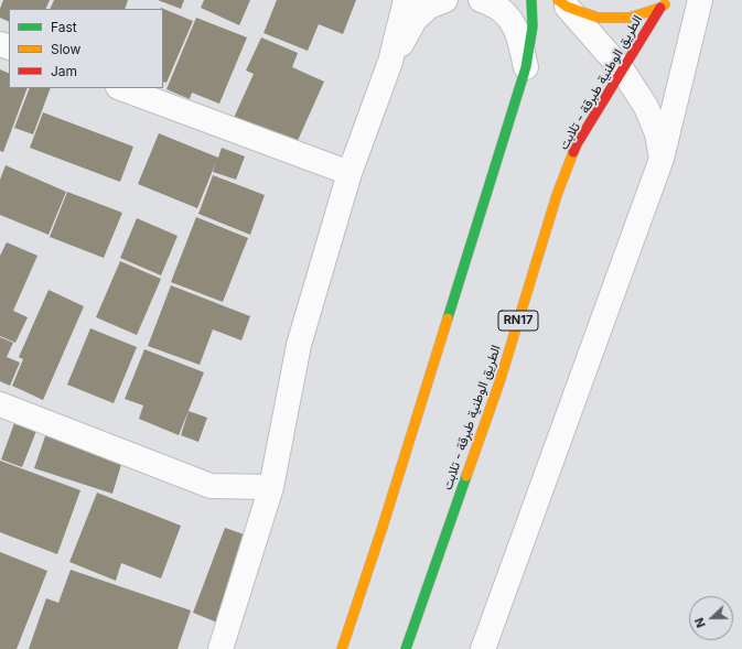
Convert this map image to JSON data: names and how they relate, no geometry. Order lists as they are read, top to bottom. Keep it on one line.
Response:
{"streets":{"main road":["الطريق الوطنية طبرقة - تلابت","RN17"]},"crossings":[["الطريق الوطنية طبرقة - تلابت","RN17"]],"legend":["Fast","Slow","Jam"],"north":"left"}
